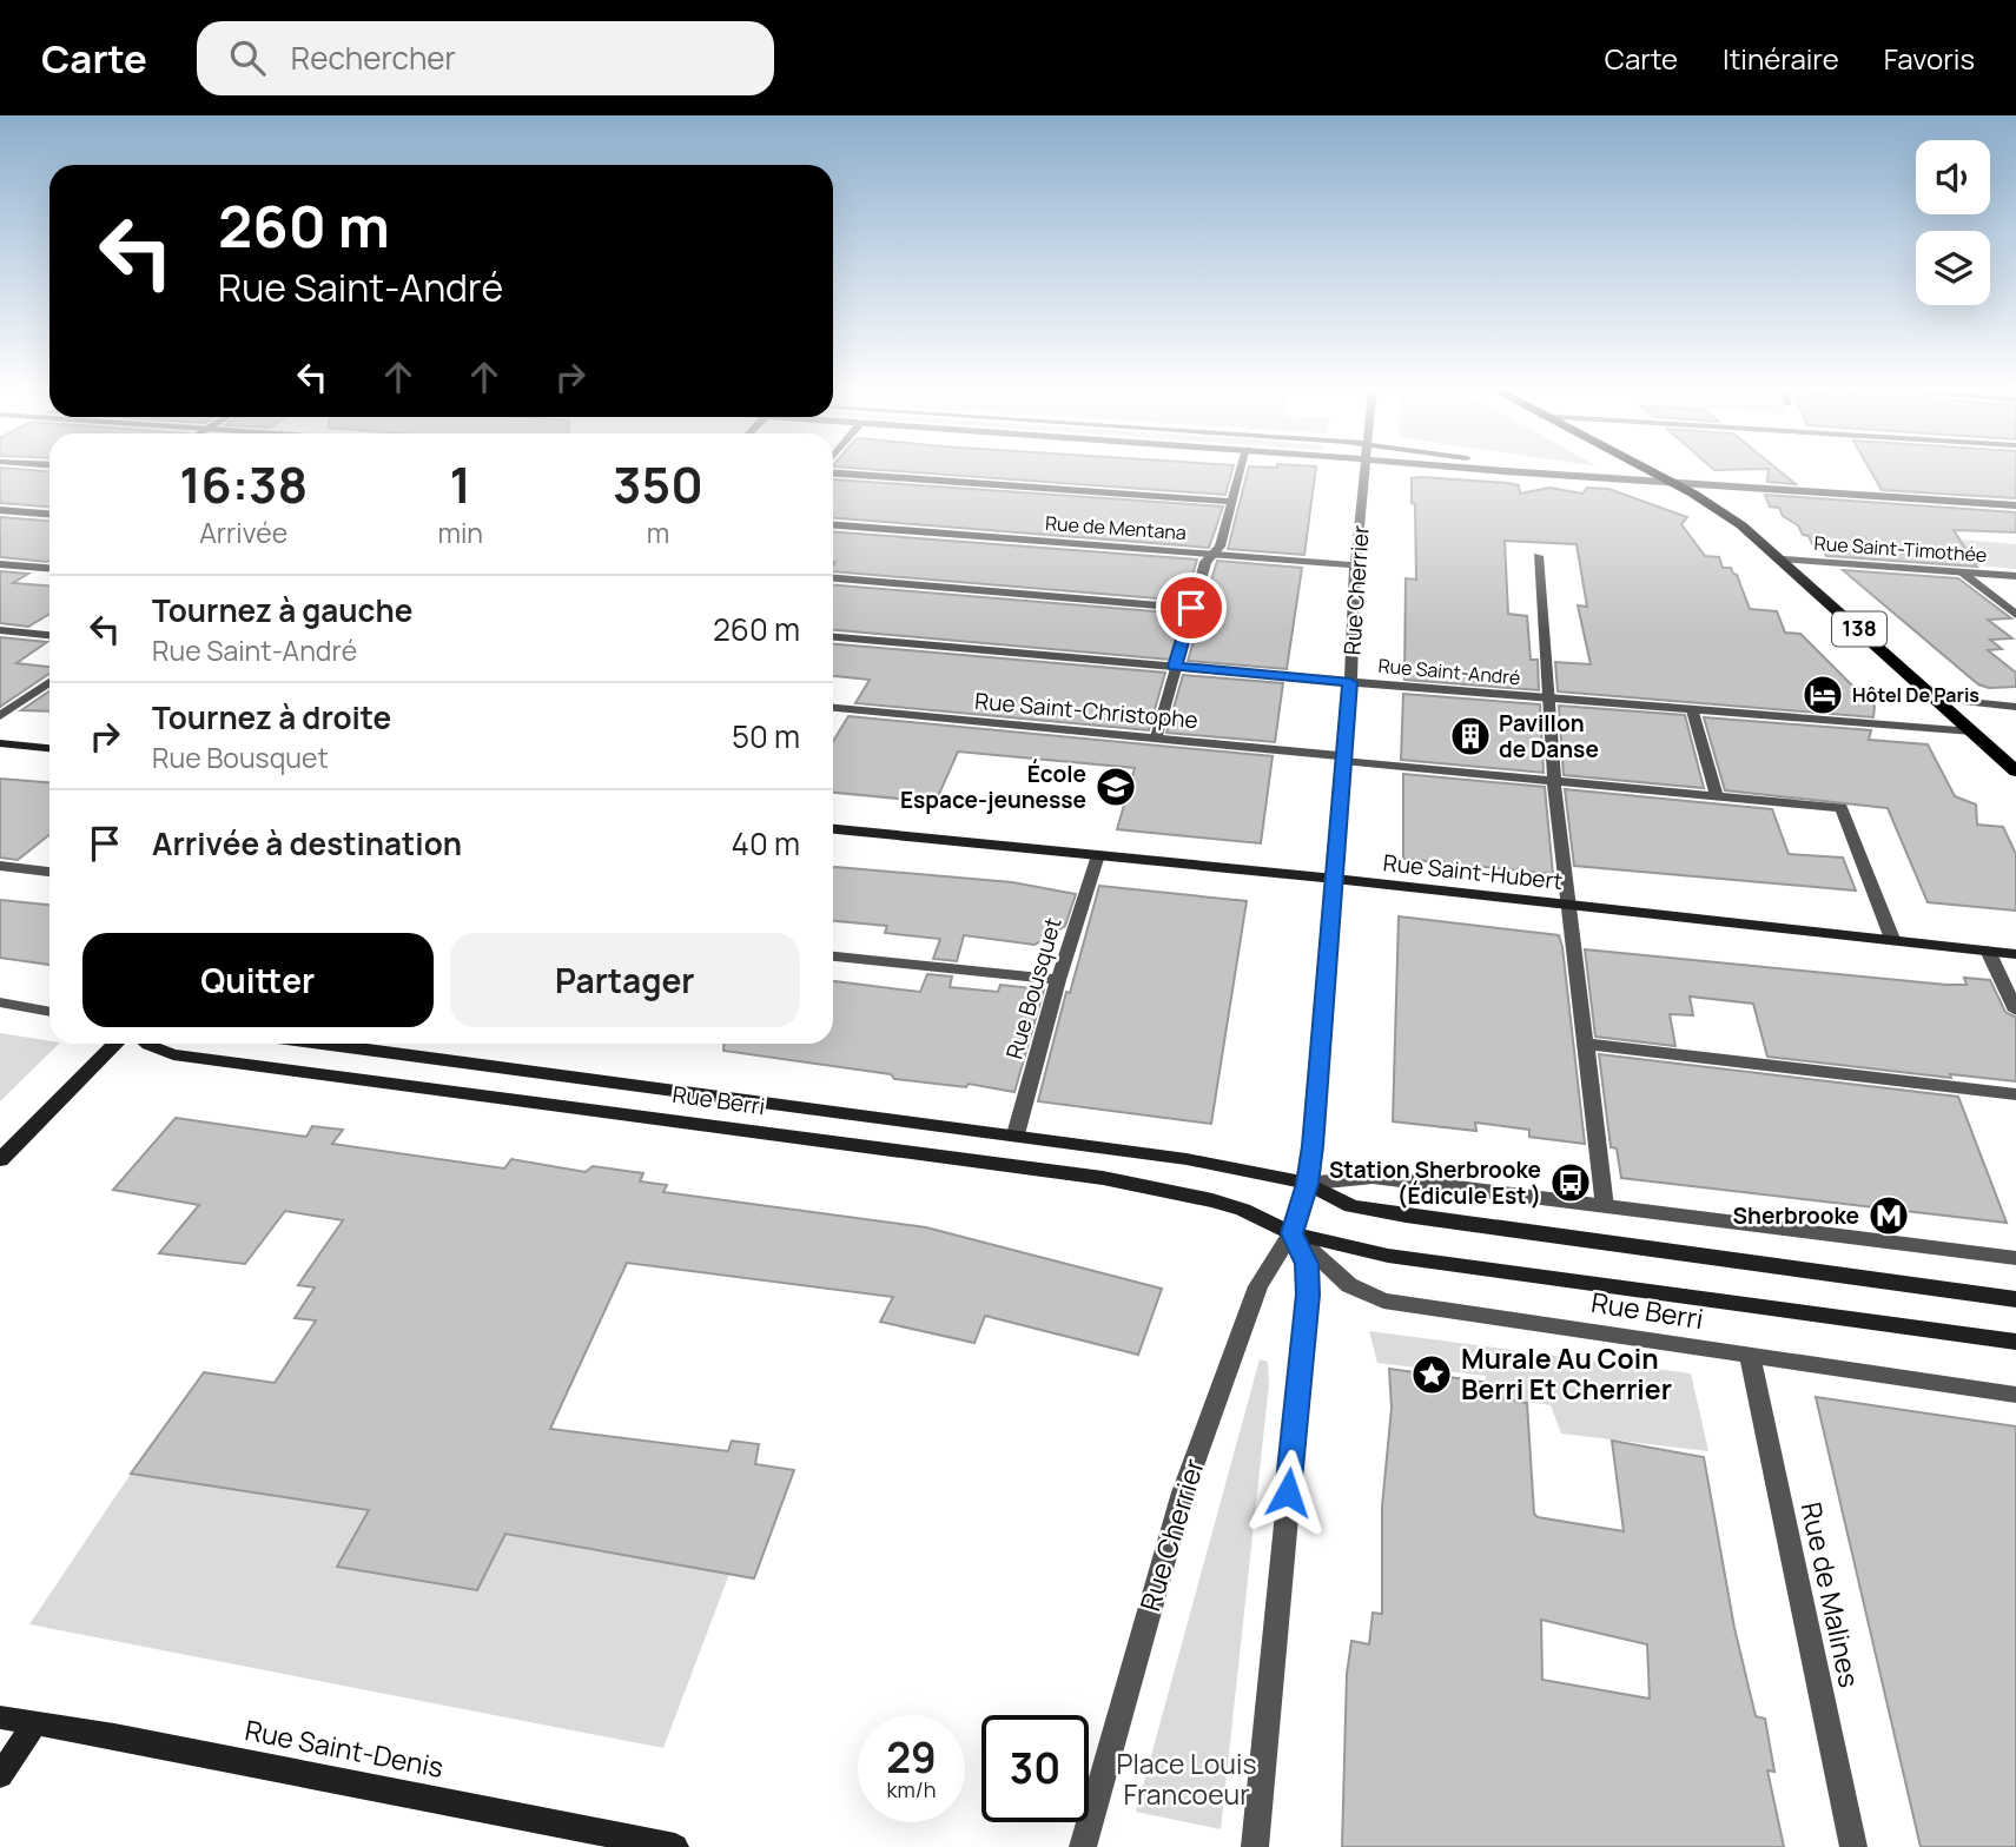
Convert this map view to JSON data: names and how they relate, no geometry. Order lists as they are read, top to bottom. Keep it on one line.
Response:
{"streets":{"main road":["138"],"street":["Rue de Mentana","Rue Saint-Timothée","Rue Cherrier","Rue Saint-André","Rue Saint-Christophe","Rue Saint-Hubert","Rue Bousquet","Rue Berri","Rue de Malines","Rue Saint-Denis"]},"crossings":[["Rue de Mentana","Rue Cherrier"],["Rue Saint-Timothée","138"],["Rue Cherrier","Rue Saint-André"],["Rue Cherrier","Rue Saint-Christophe"],["Rue Cherrier","Rue Saint-Hubert"],["Rue Cherrier","Rue Berri"],["138","Rue Saint-André"],["Rue Saint-Christophe","Rue Saint-Hubert"],["Rue Saint-Hubert","Rue Bousquet"],["Rue Bousquet","Rue Berri"],["Rue Berri","Rue de Malines"]],"parks":["Place Louis Francoeur"],"places":{"hotel":["Hôtel De Paris"],"building":["Pavillon de Danse"],"school or university":["École Espace-jeunesse"],"bus stop":["Station Sherbrooke (Édicule Est )"],"metro station":["Sherbrooke"],"place":["Murale Au Coin Berri Et Cherrier"]},"page":{"header":"Carte","search":"Rechercher","nav":["Carte","Itinéraire","Favoris"],"turn":["260 m","Rue Saint-André"],"eta":["16:38","Arrivée","1","min","350","m"],"list":[{"name":"Tournez à gauche","note":"Rue Saint-André","value":"260 m"},{"name":"Tournez à droite","note":"Rue Bousquet","value":"50 m"},{"name":"Arrivée à destination","value":"40 m"}],"buttons":["Quitter","Partager"],"speed":"29 km/h","limit":"30"}}
